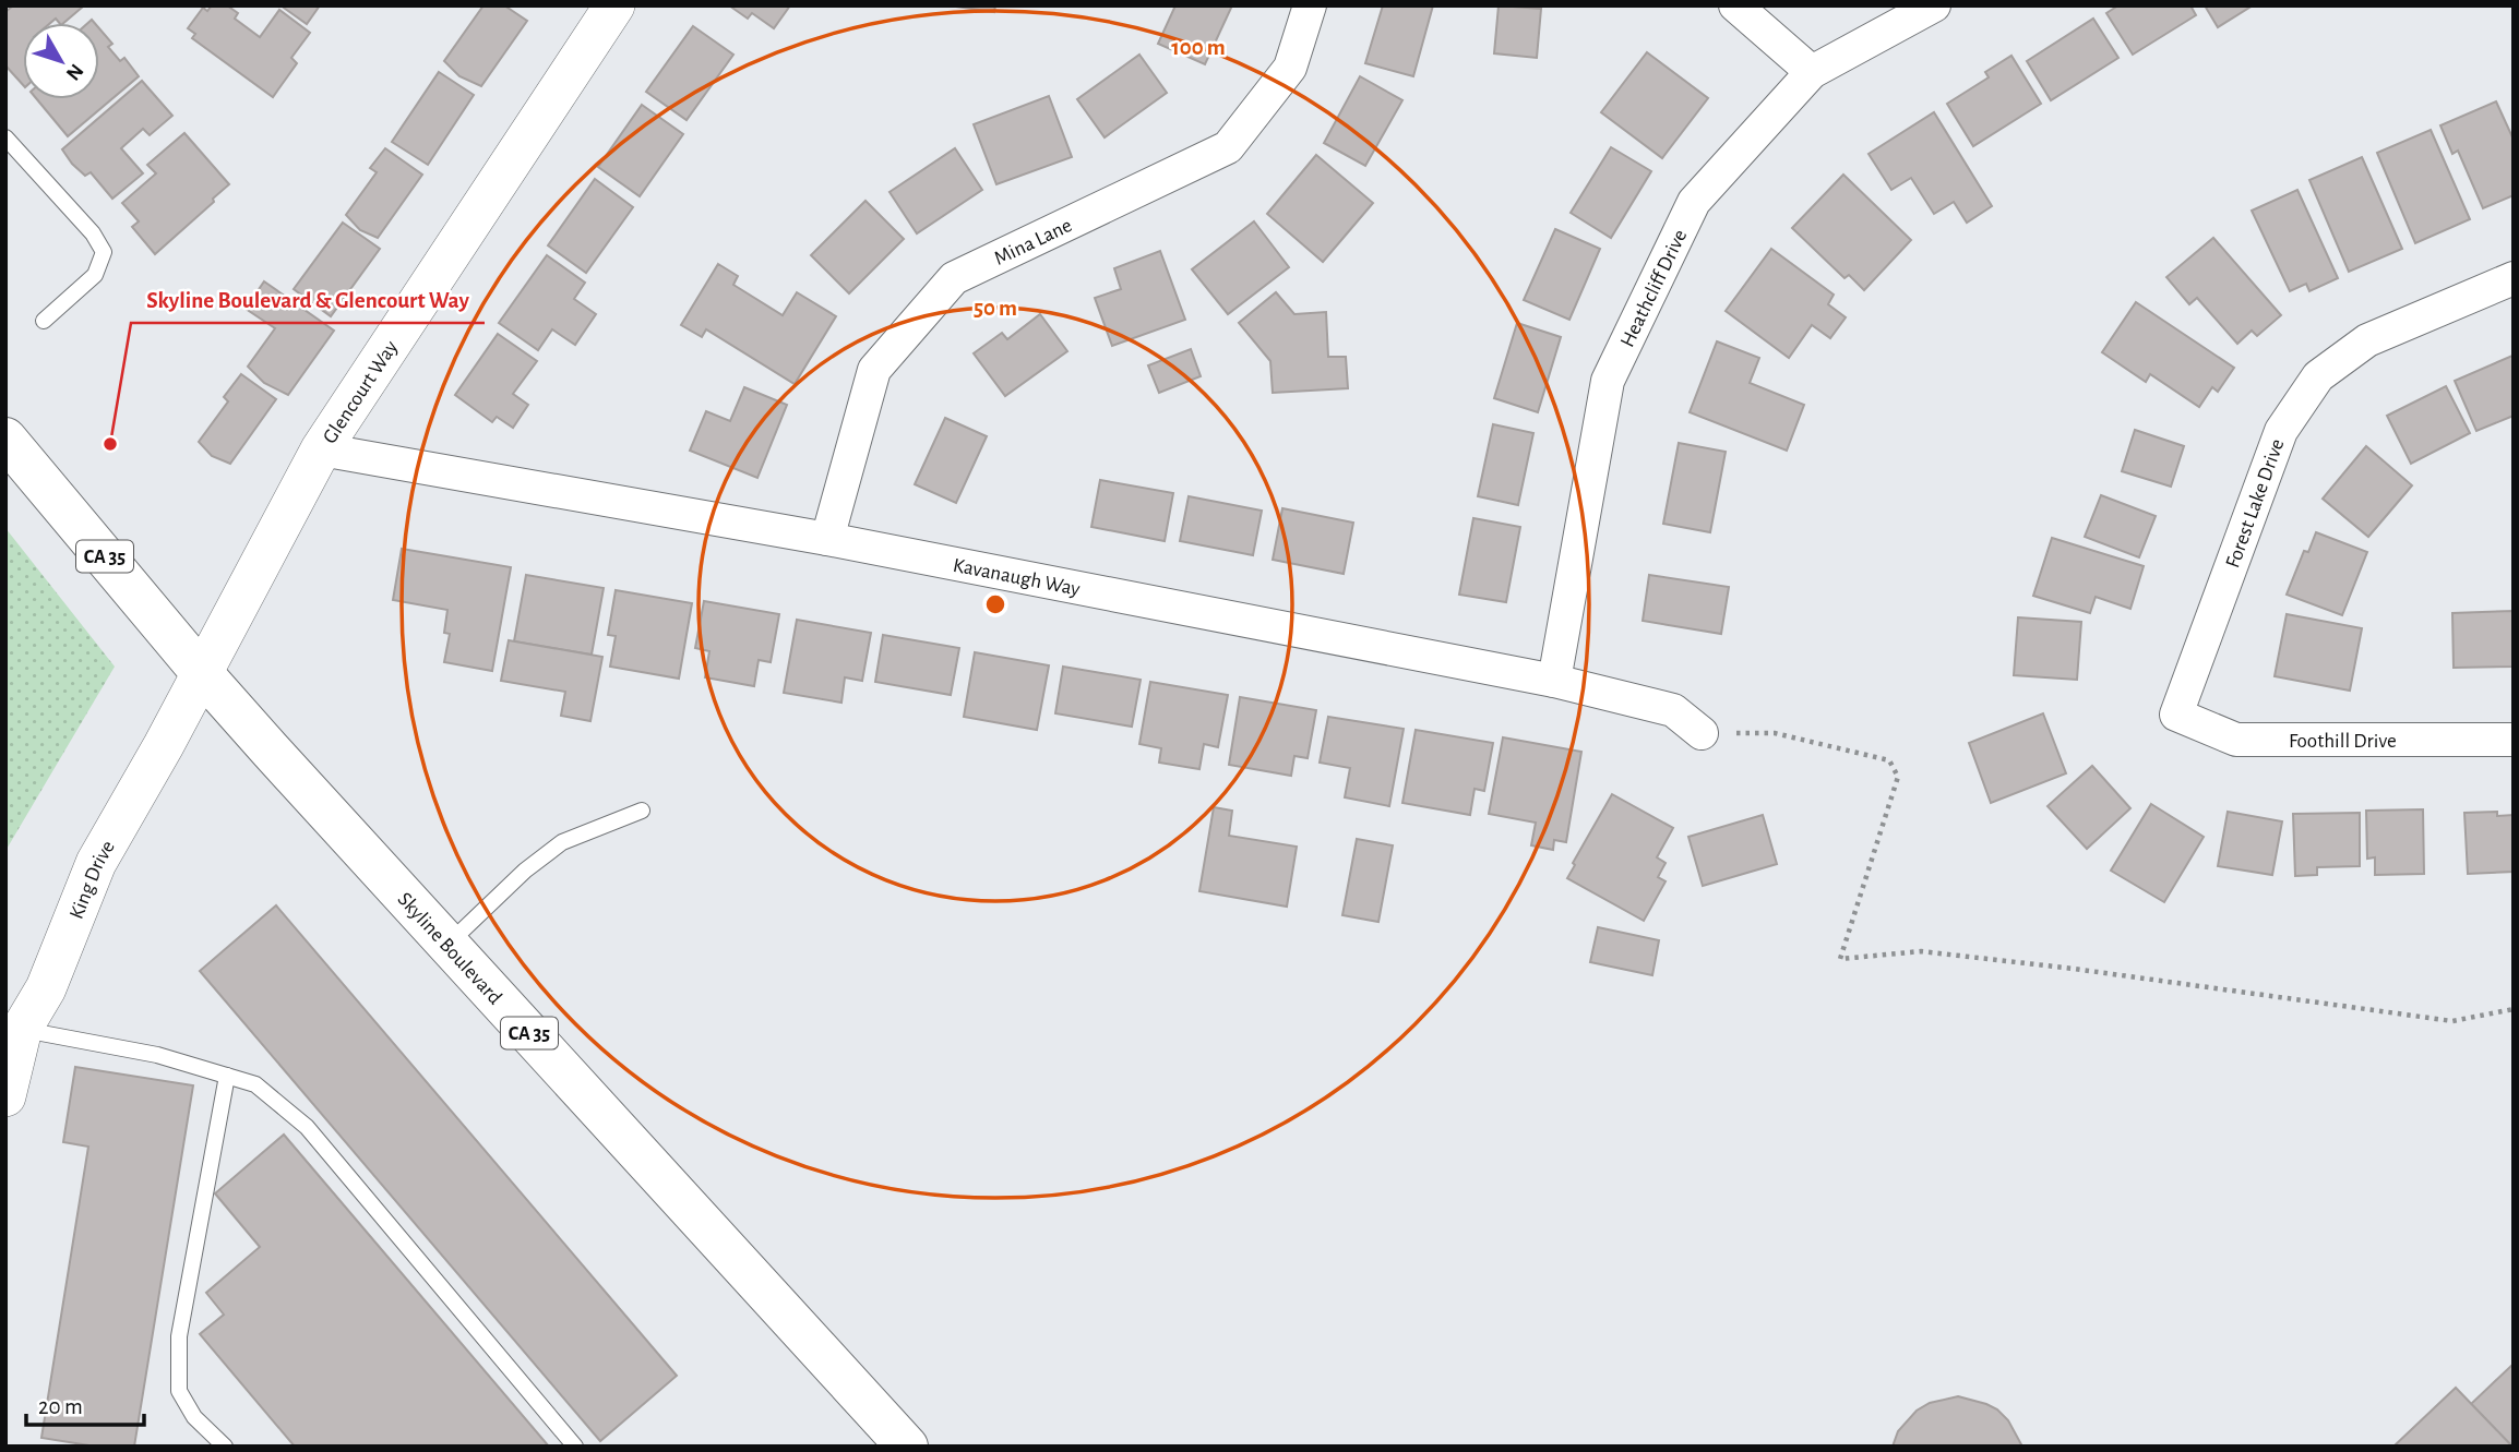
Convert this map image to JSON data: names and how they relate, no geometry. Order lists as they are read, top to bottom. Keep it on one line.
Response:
{"streets":{"main road":["CA 35","Skyline Boulevard"],"street":["Mina Lane","Heathcliff Drive","Glencourt Way","Forest Lake Drive","Kavanaugh Way","Foothill Drive","King Drive"]},"crossings":[["Mina Lane","Kavanaugh Way"],["Heathcliff Drive","Kavanaugh Way"],["Glencourt Way","Kavanaugh Way"],["Glencourt Way","King Drive"],["Glencourt Way","Skyline Boulevard"],["Forest Lake Drive","Foothill Drive"],["King Drive","Skyline Boulevard"]],"places":["Skyline Boulevard & Glencourt Way"],"scale_bar":"20 m","north":"bottom right","rings":["100 m","50 m"]}
